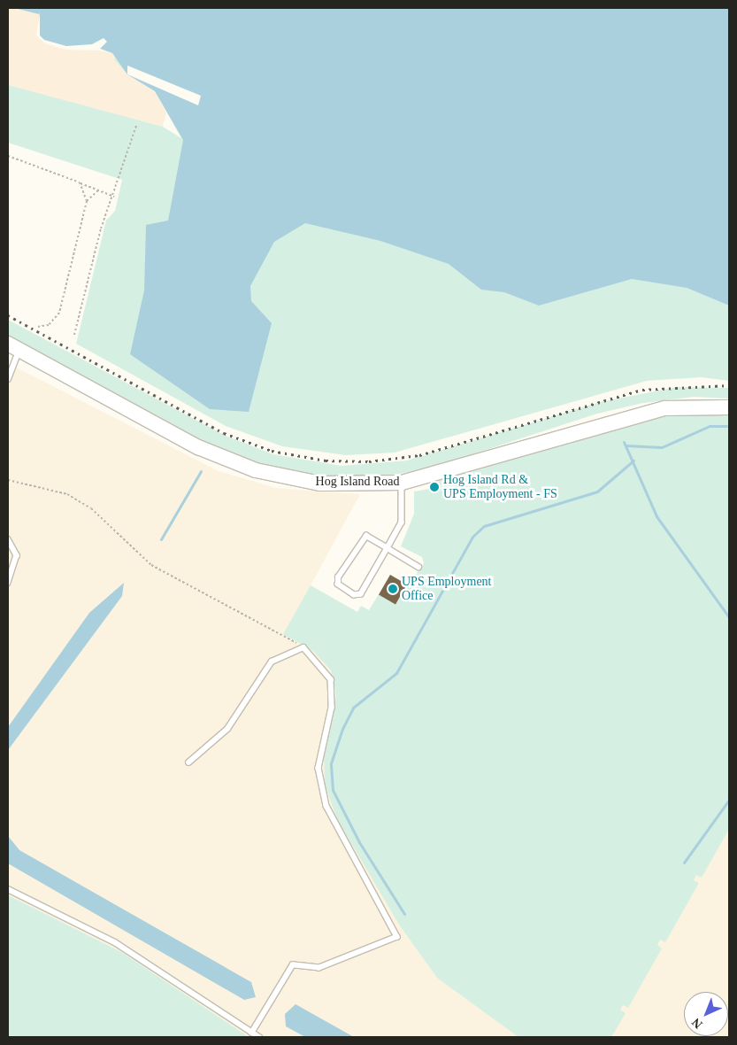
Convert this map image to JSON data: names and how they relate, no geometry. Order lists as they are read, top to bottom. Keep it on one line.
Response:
{"streets":{"street":["Hog Island Road"]},"places":["Hog Island Rd & UPS Employment - FS","UPS Employment Office"],"north":"bottom left"}
